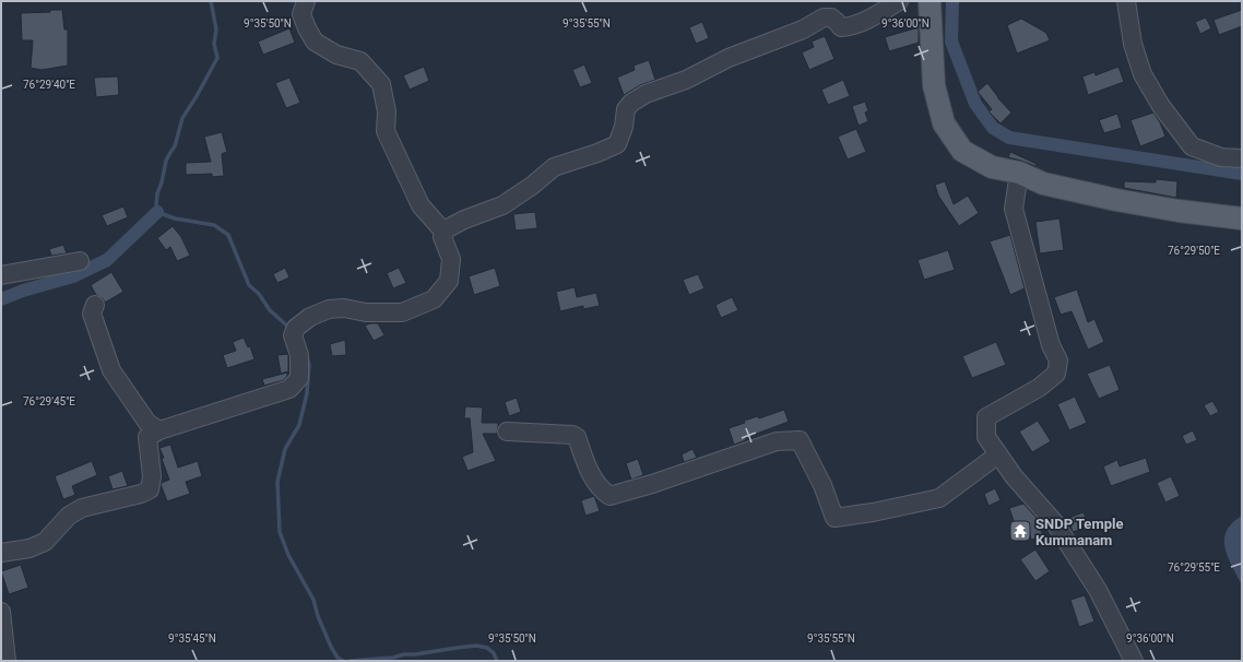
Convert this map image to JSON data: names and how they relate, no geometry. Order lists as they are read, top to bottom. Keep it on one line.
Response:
{"places":{"temple":["SNDP Temple Kummanam"]},"coordinates":["9°35'50\"N","9°35'55\"N","9°36'00\"N","76°29'40\"E","76°29'50\"E","76°29'45\"E","76°29'55\"E","9°35'45\"N"]}
